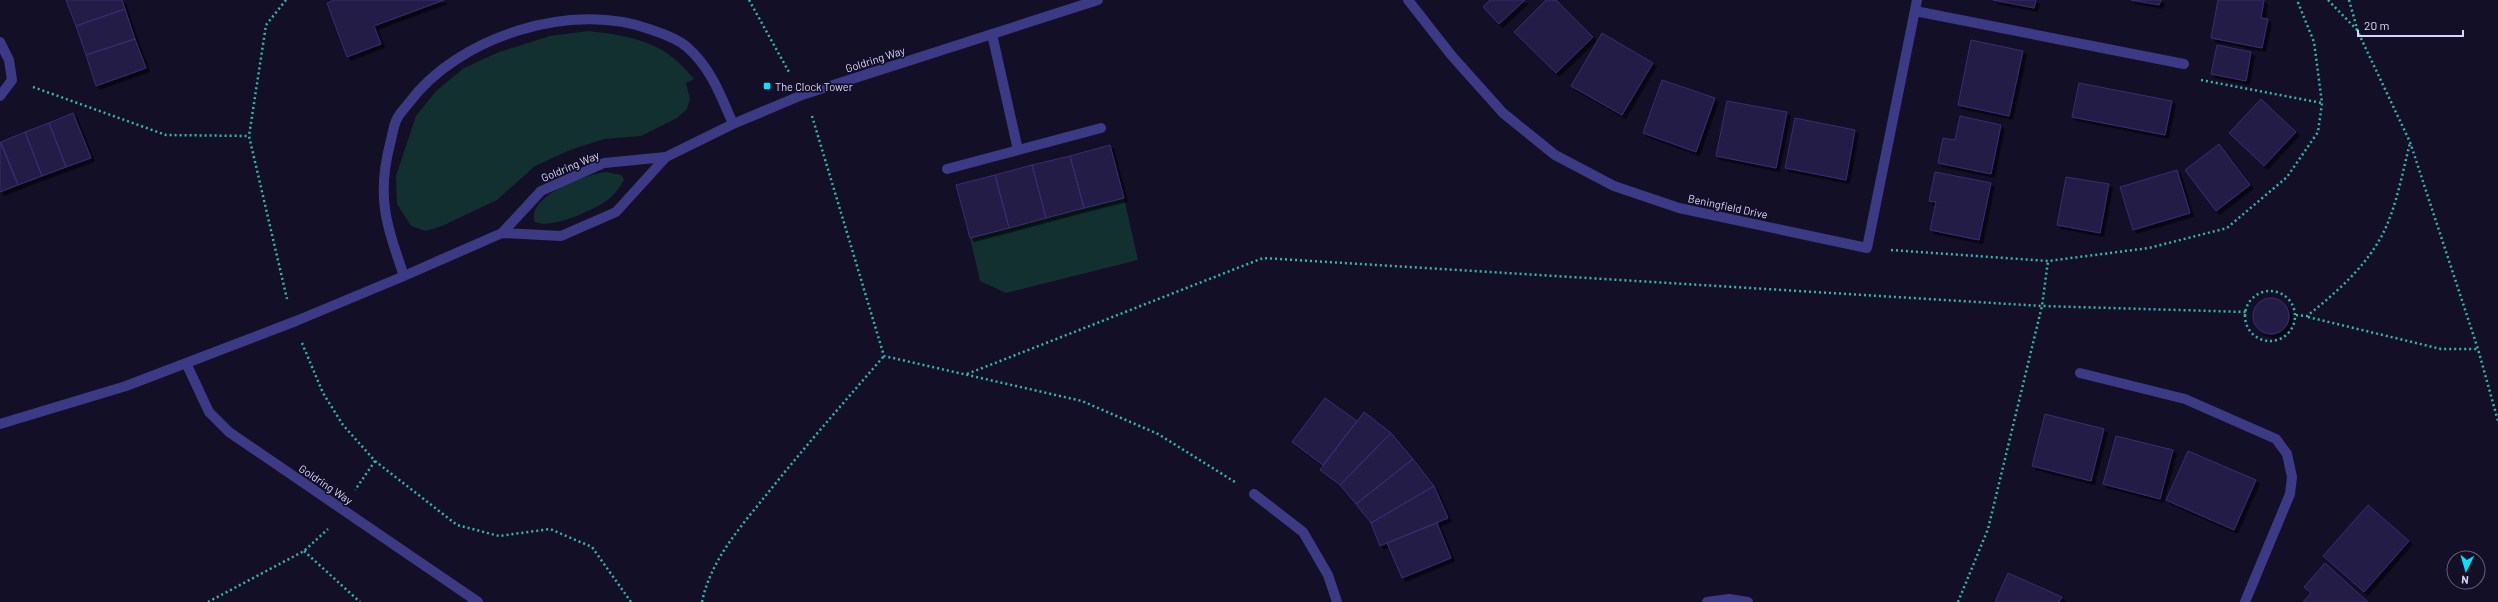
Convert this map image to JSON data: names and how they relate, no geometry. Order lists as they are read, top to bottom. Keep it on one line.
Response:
{"streets":{"street":["Goldring Way","Beningfield Drive"]},"places":{"transit":["The Clock Tower"]},"scale_bar":"20 m","north":"bottom"}
